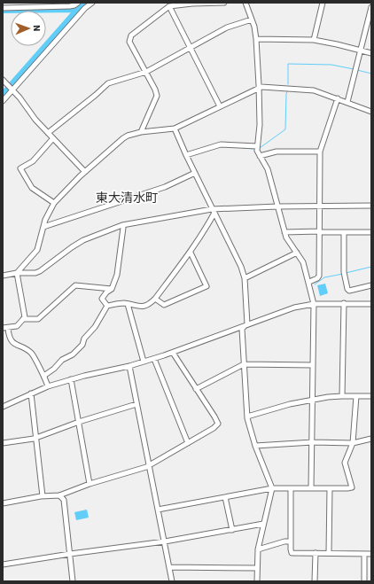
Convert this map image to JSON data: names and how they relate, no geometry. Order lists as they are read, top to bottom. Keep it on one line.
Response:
{"districts":["東大清水町"],"north":"right"}
